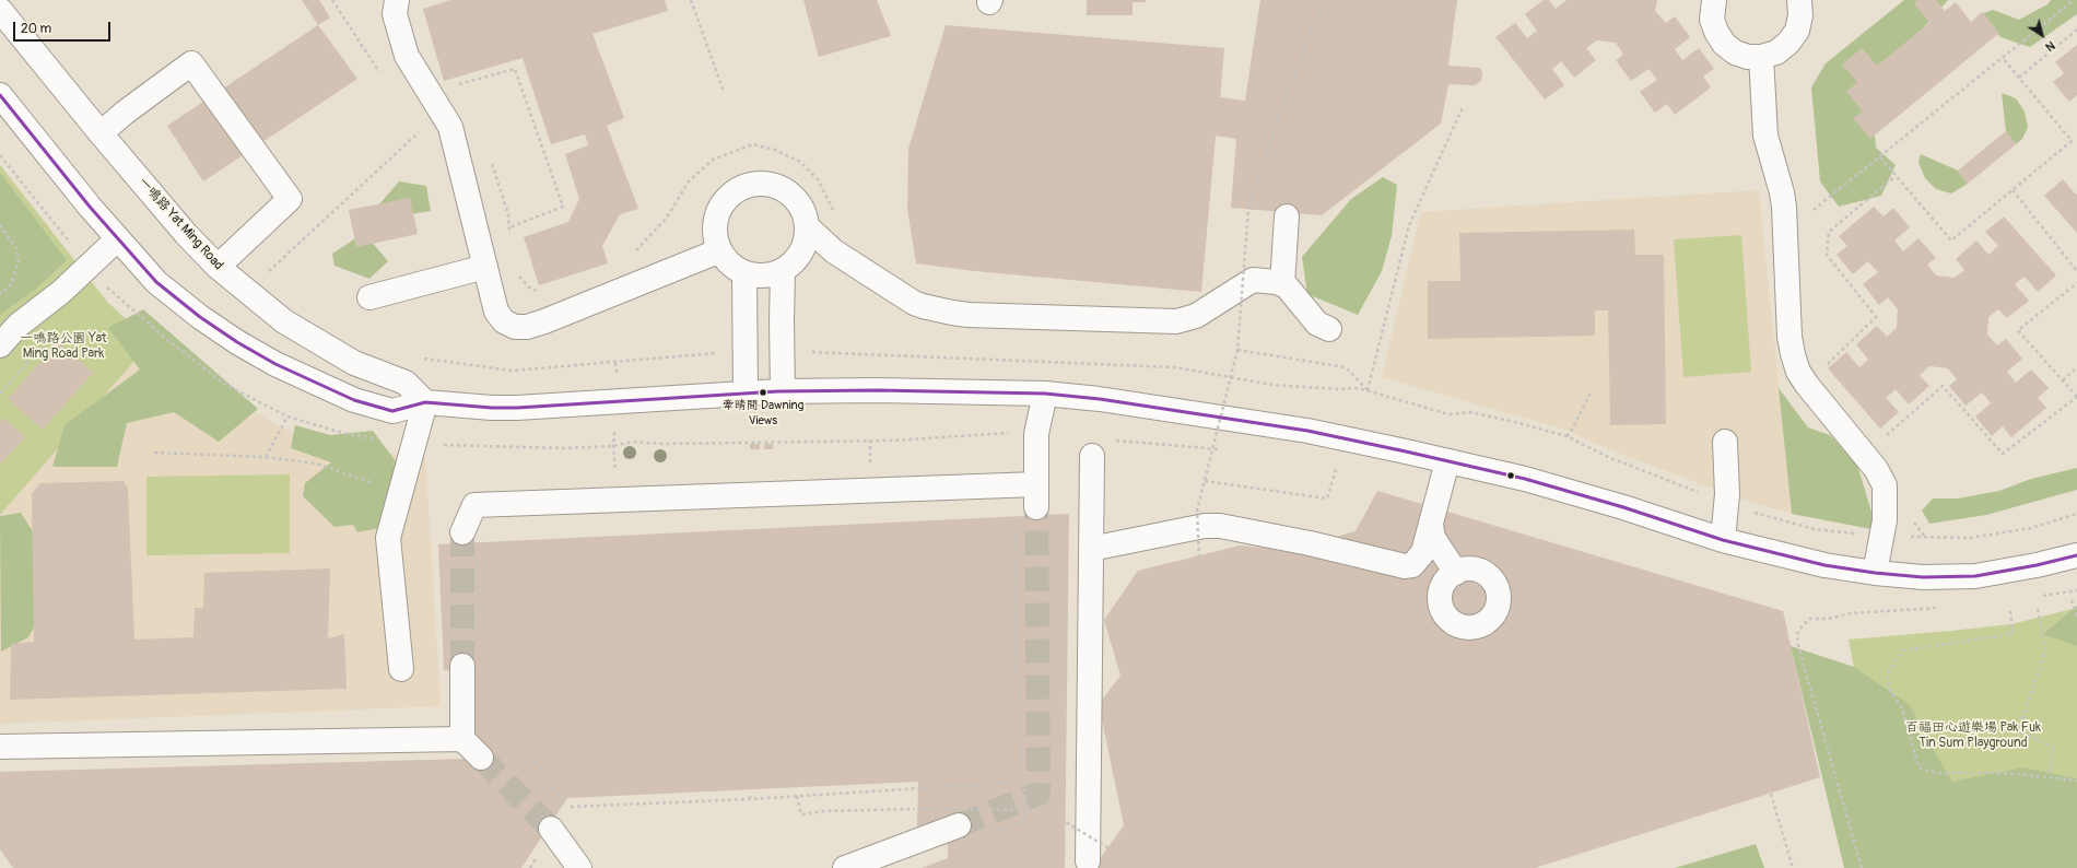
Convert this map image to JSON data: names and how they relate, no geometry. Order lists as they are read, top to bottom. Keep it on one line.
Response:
{"streets":{"street":["一鳴路 Yat Ming Road"]},"parks":["一鳴路公園 Yat Ming Road Park","百福田心遊樂場 Pak Fuk Tin Sum Playground"],"places":["牽晴間 Dawning Views"],"scale_bar":"20 m","north":"bottom right"}
